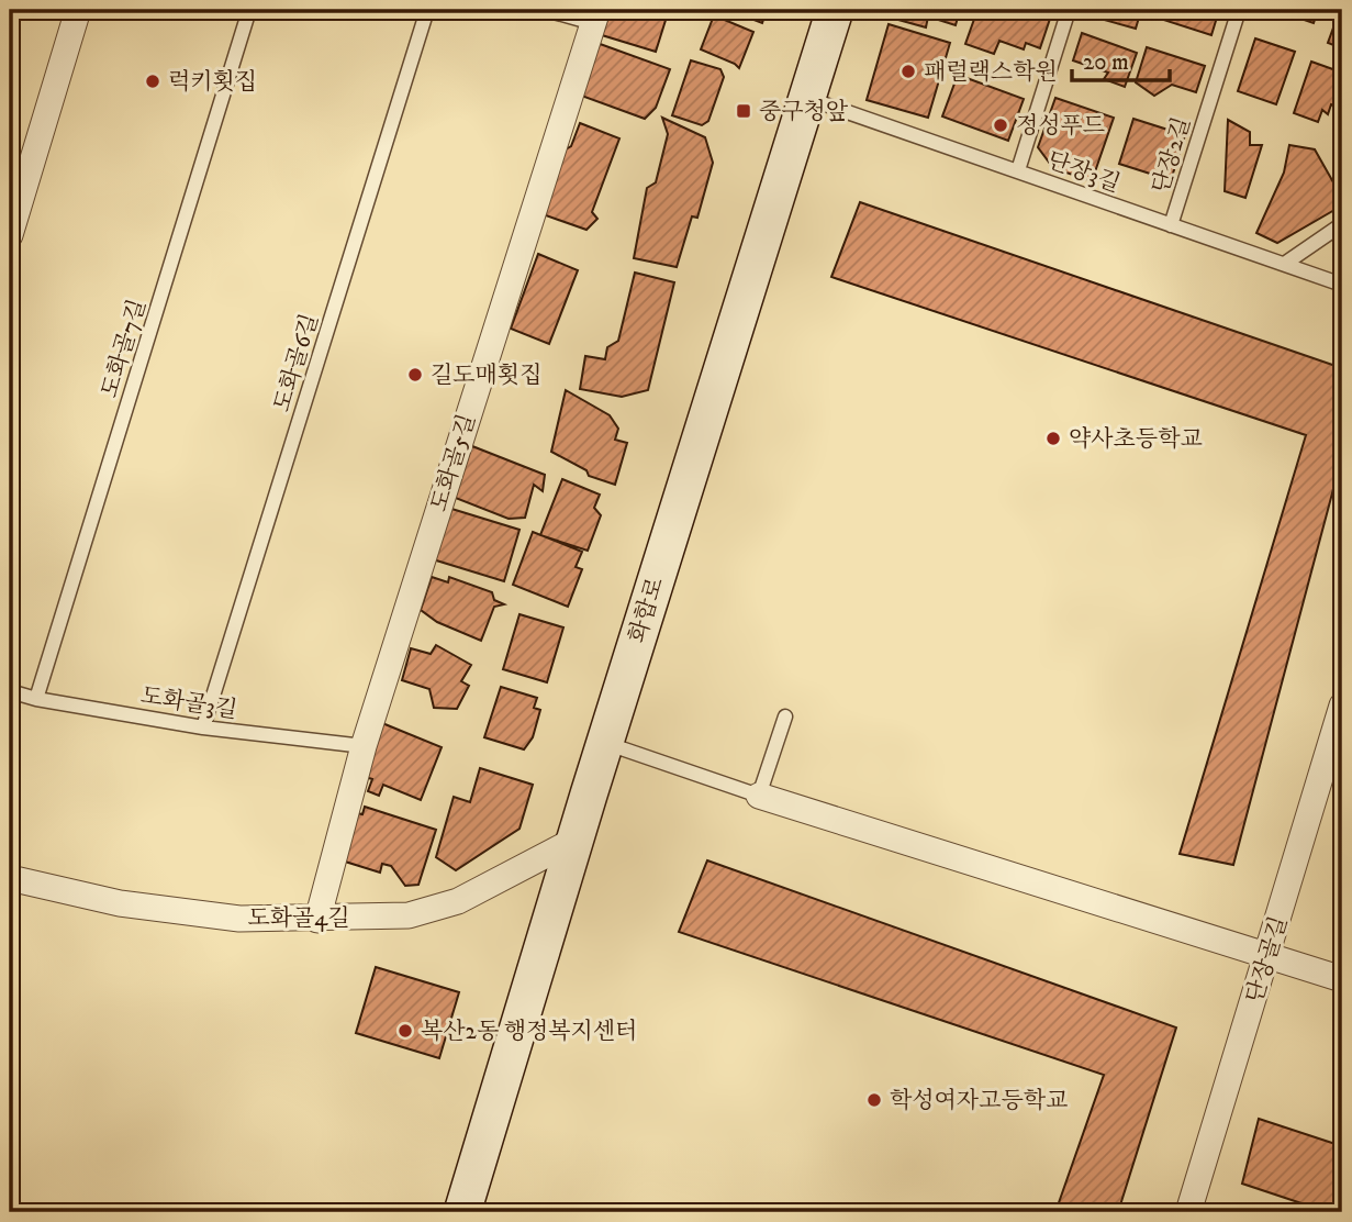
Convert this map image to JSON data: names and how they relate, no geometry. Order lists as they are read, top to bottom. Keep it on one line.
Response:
{"streets":{"main road":["화합로"],"street":["도화골5길","도화골4길","단장골길"],"lane":["단장2길","단장3길","도화골7길","도화골6길","도화골3길"]},"crossings":[["단장2길","단장3길"],["단장3길","화합로"],["도화골7길","도화골3길"],["도화골6길","도화골3길"],["도화골5길","도화골3길"],["도화골5길","도화골4길"],["화합로","도화골4길"]],"places":{"other":["패럴랙스학원","럭키횟집","정성푸드","길도매횟집","약사초등학교","복산2동 행정복지센터","학성여자고등학교"],"transit":["중구청앞"]},"scale_bar":"20 m"}
